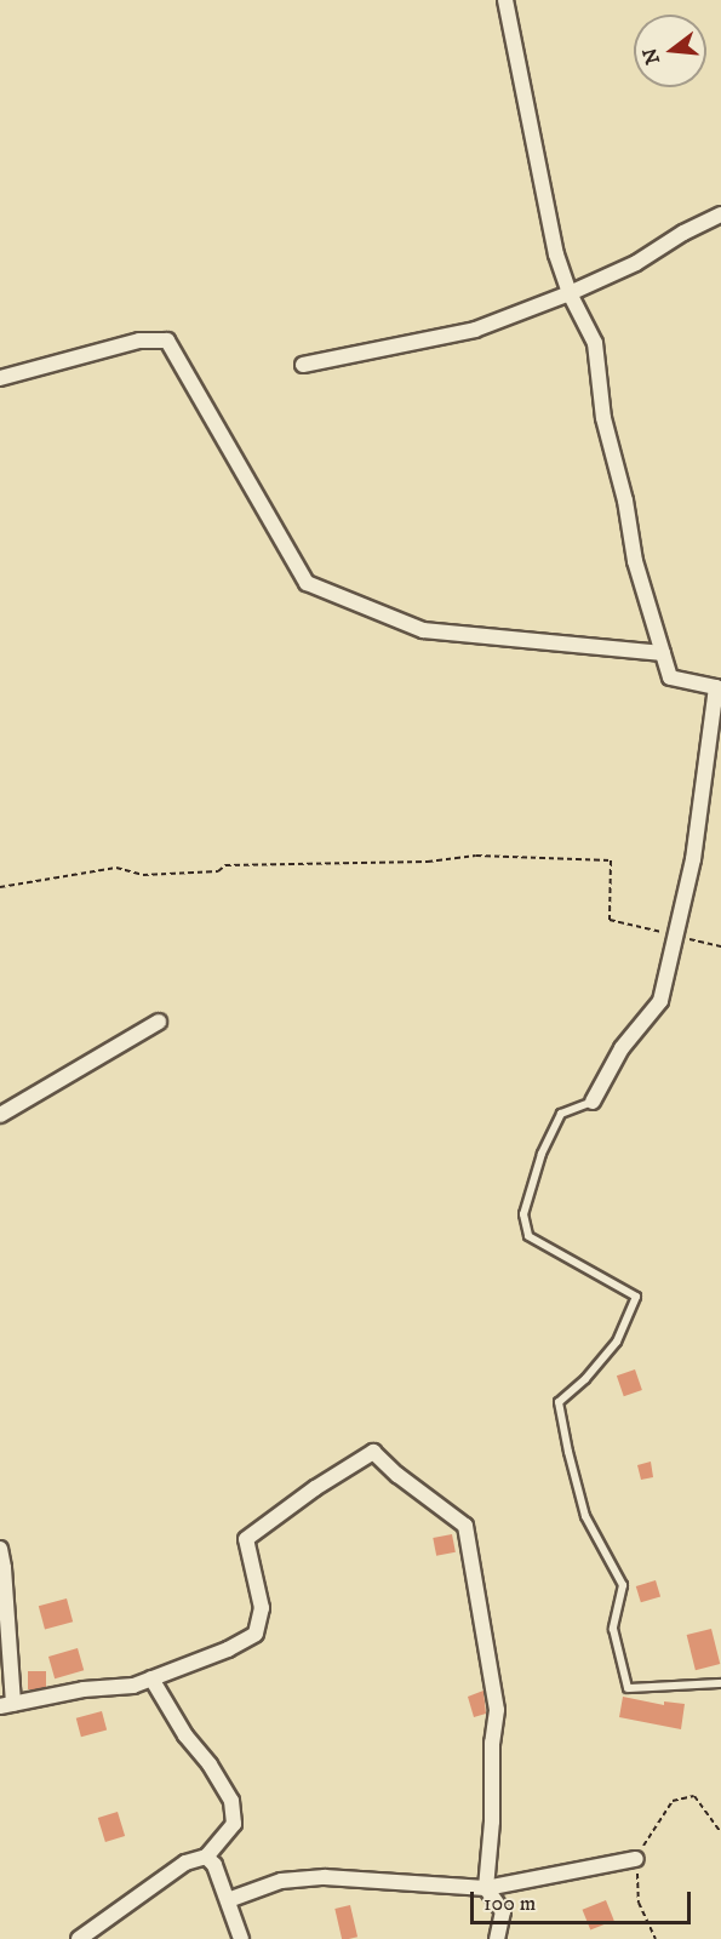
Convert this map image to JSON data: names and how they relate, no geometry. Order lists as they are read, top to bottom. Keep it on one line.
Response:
{"scale_bar":"100 m","north":"left"}
